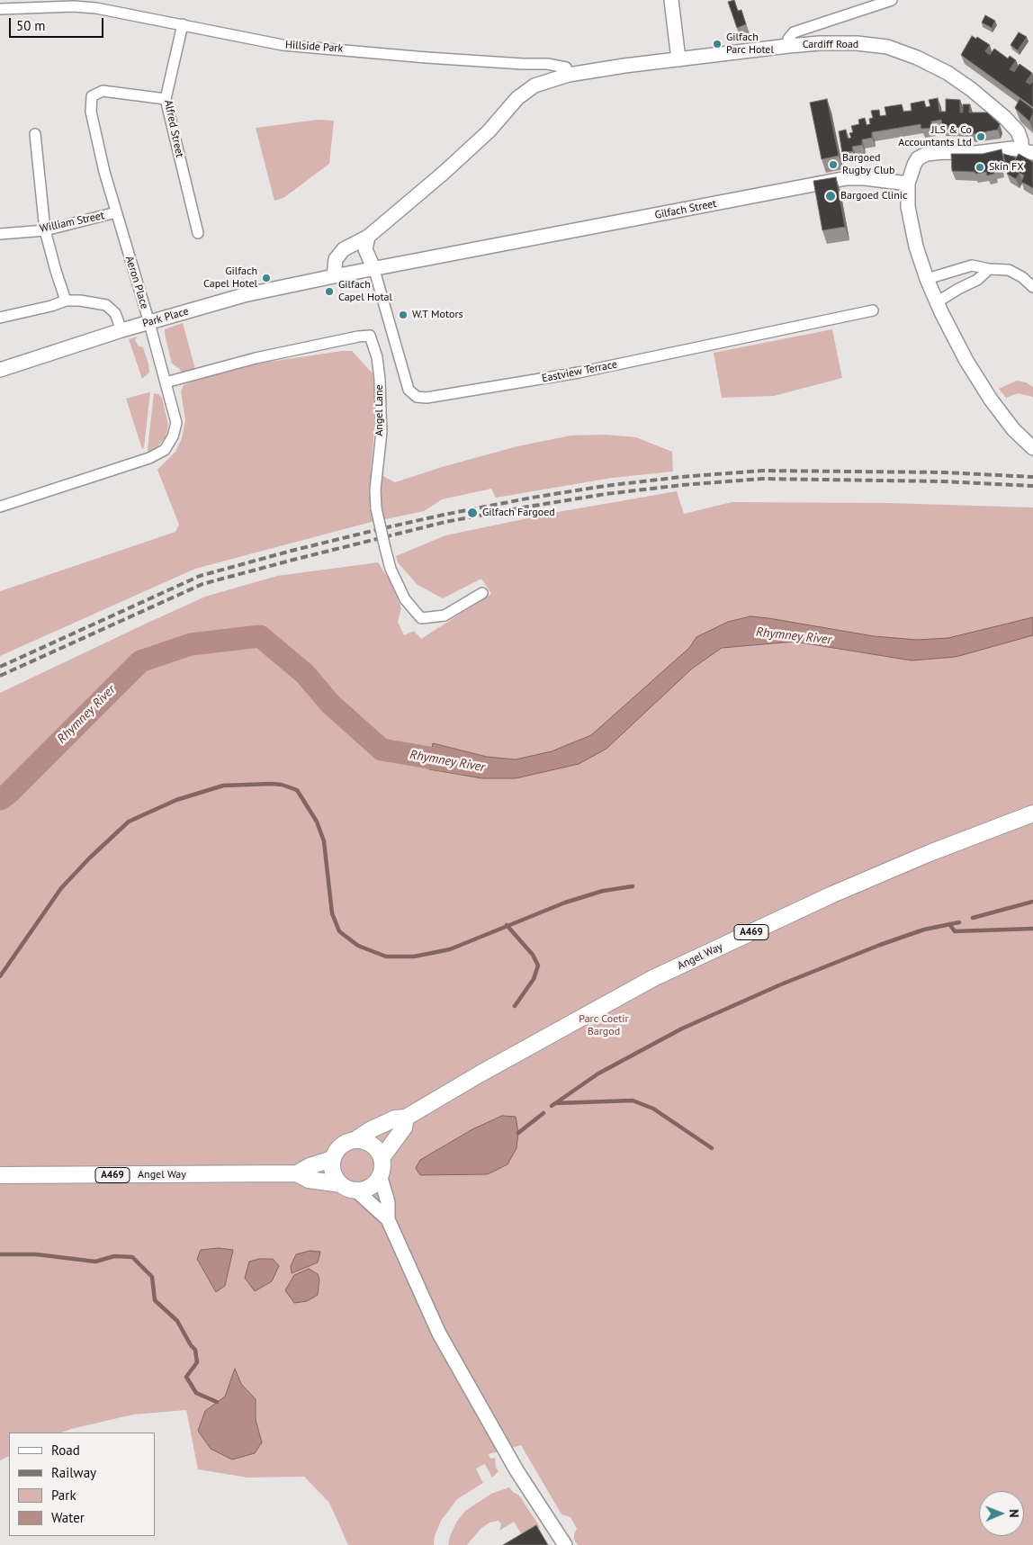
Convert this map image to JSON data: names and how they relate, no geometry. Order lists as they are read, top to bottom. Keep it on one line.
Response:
{"streets":{"main road":["A469","Angel Way"],"street":["Cardiff Road","Hillside Park","Alfred Street","Gilfach Street","William Street","Aeron Place","Park Place","Eastview Terrace","Angel Lane"]},"crossings":[["Cardiff Road","Hillside Park"],["Hillside Park","Alfred Street"],["Alfred Street","Aeron Place"],["Gilfach Street","Park Place"],["Gilfach Street","Eastview Terrace"],["William Street","Aeron Place"],["Aeron Place","Park Place"],["Aeron Place","Angel Lane"],["A469","Angel Way"]],"water":["Rhymney River"],"parks":["Parc Coetir Bargod"],"places":["Gilfach Parc Hotel","JLS & Co Accountants Ltd","Bargoed Rugby Club","Skin FX","Bargoed Clinic","Gilfach Capel Hotel","Gilfach Capel Hotal","W.T Motors","Gilfach Fargoed"],"legend":["Road","Railway","Park","Water"],"scale_bar":"50 m","north":"right"}
